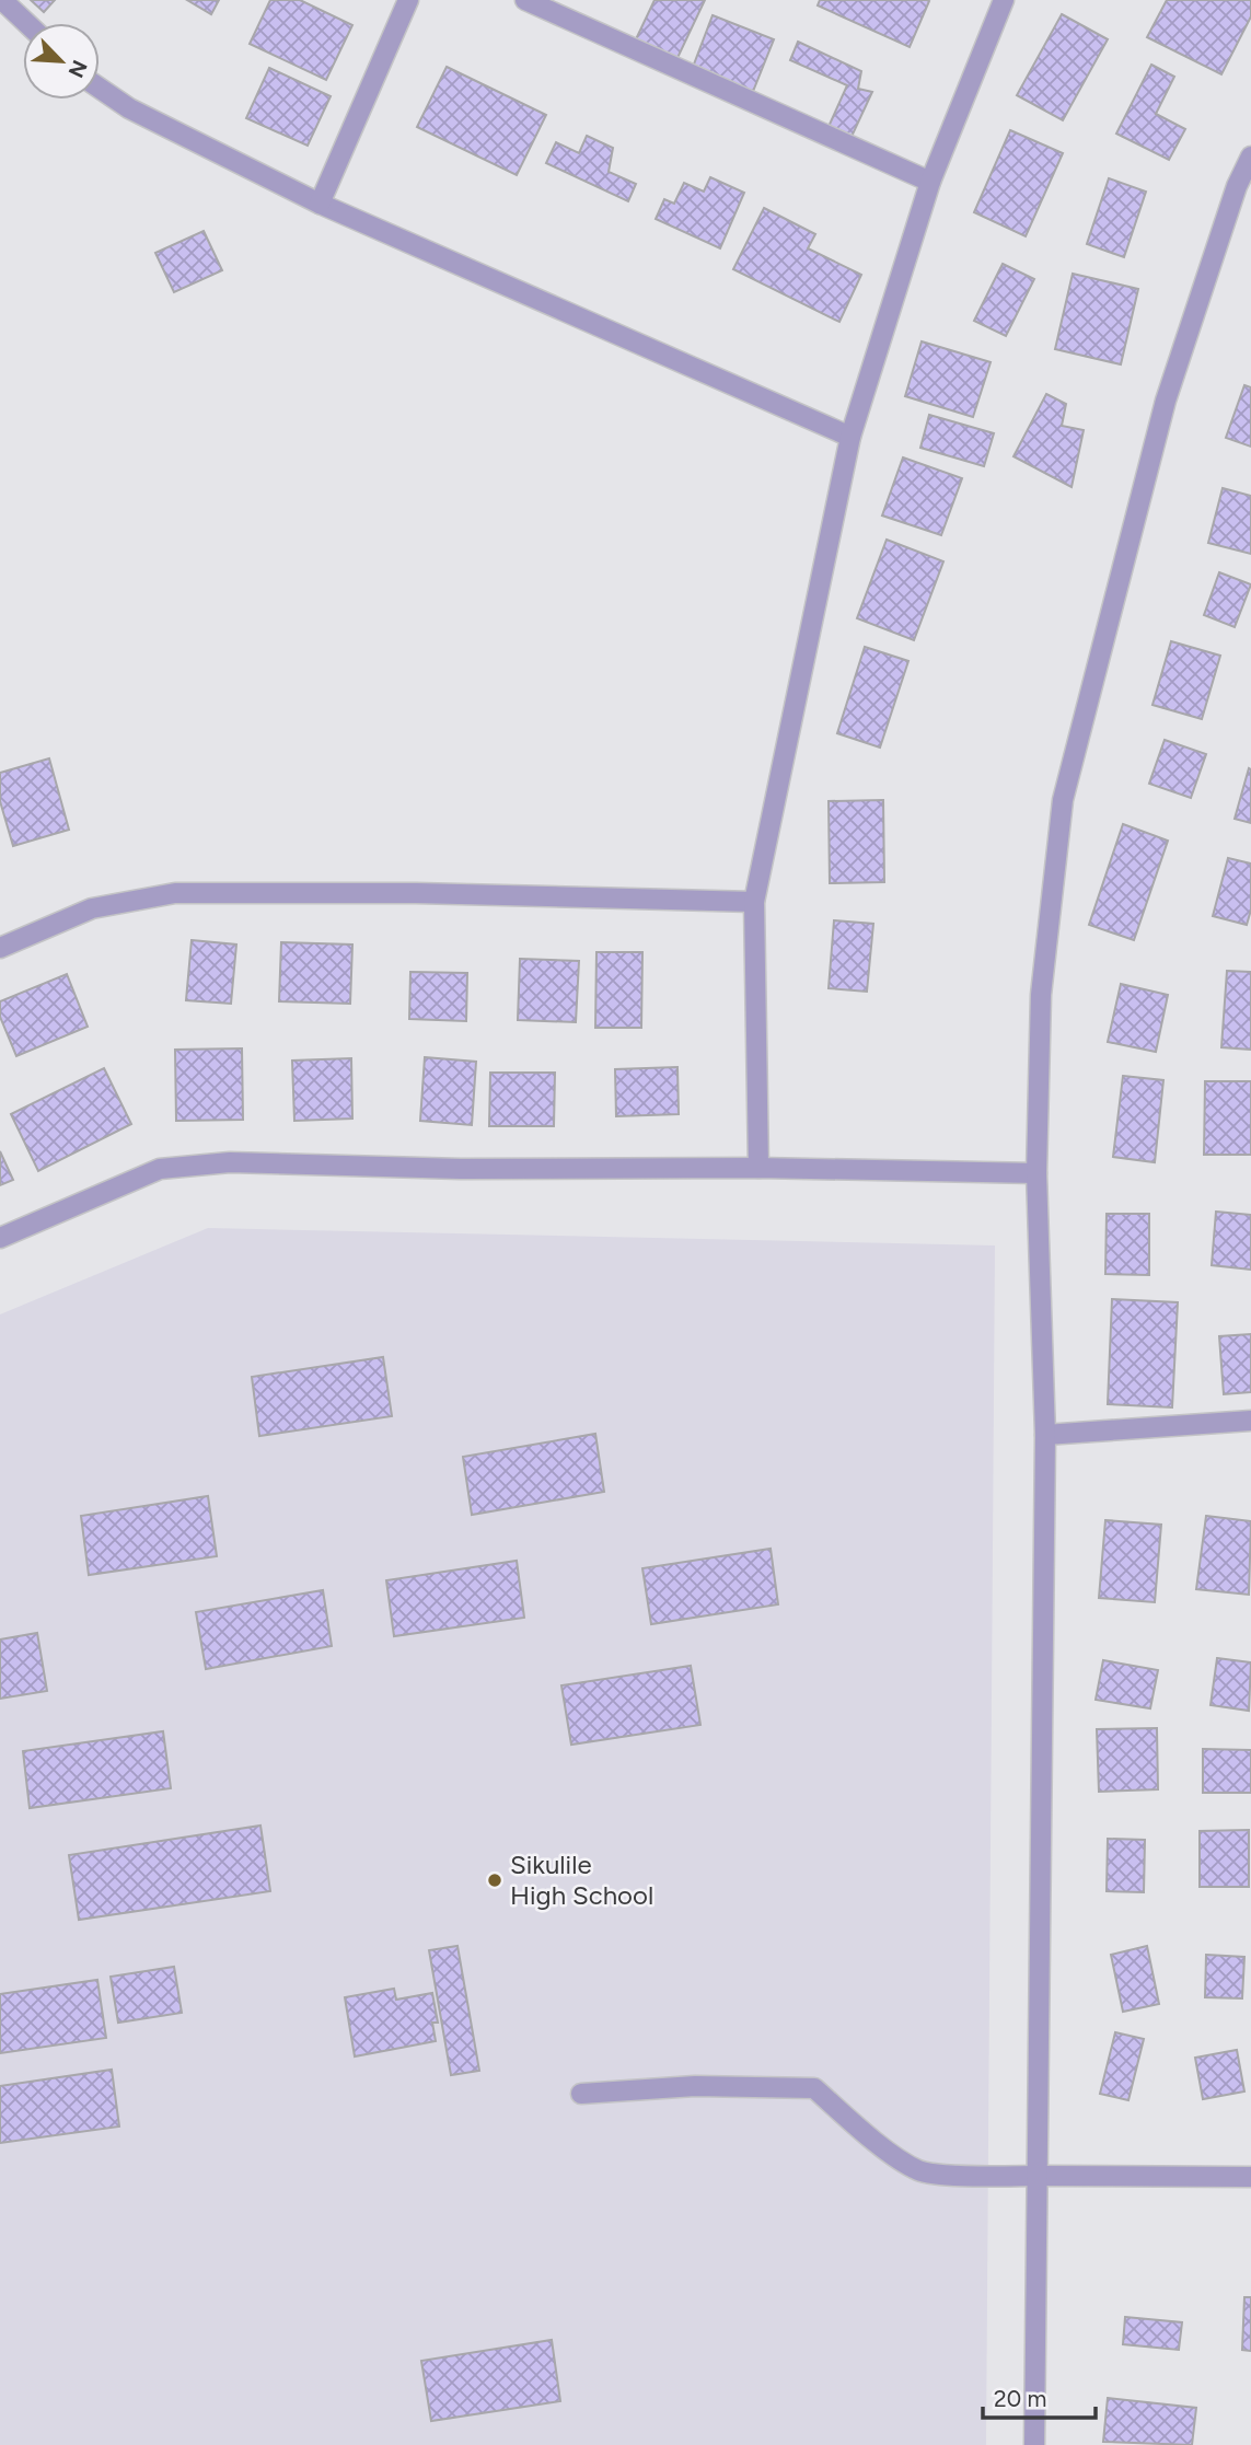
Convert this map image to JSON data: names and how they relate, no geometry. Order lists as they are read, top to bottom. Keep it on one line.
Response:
{"places":["Sikulile High School"],"scale_bar":"20 m","north":"bottom right"}
